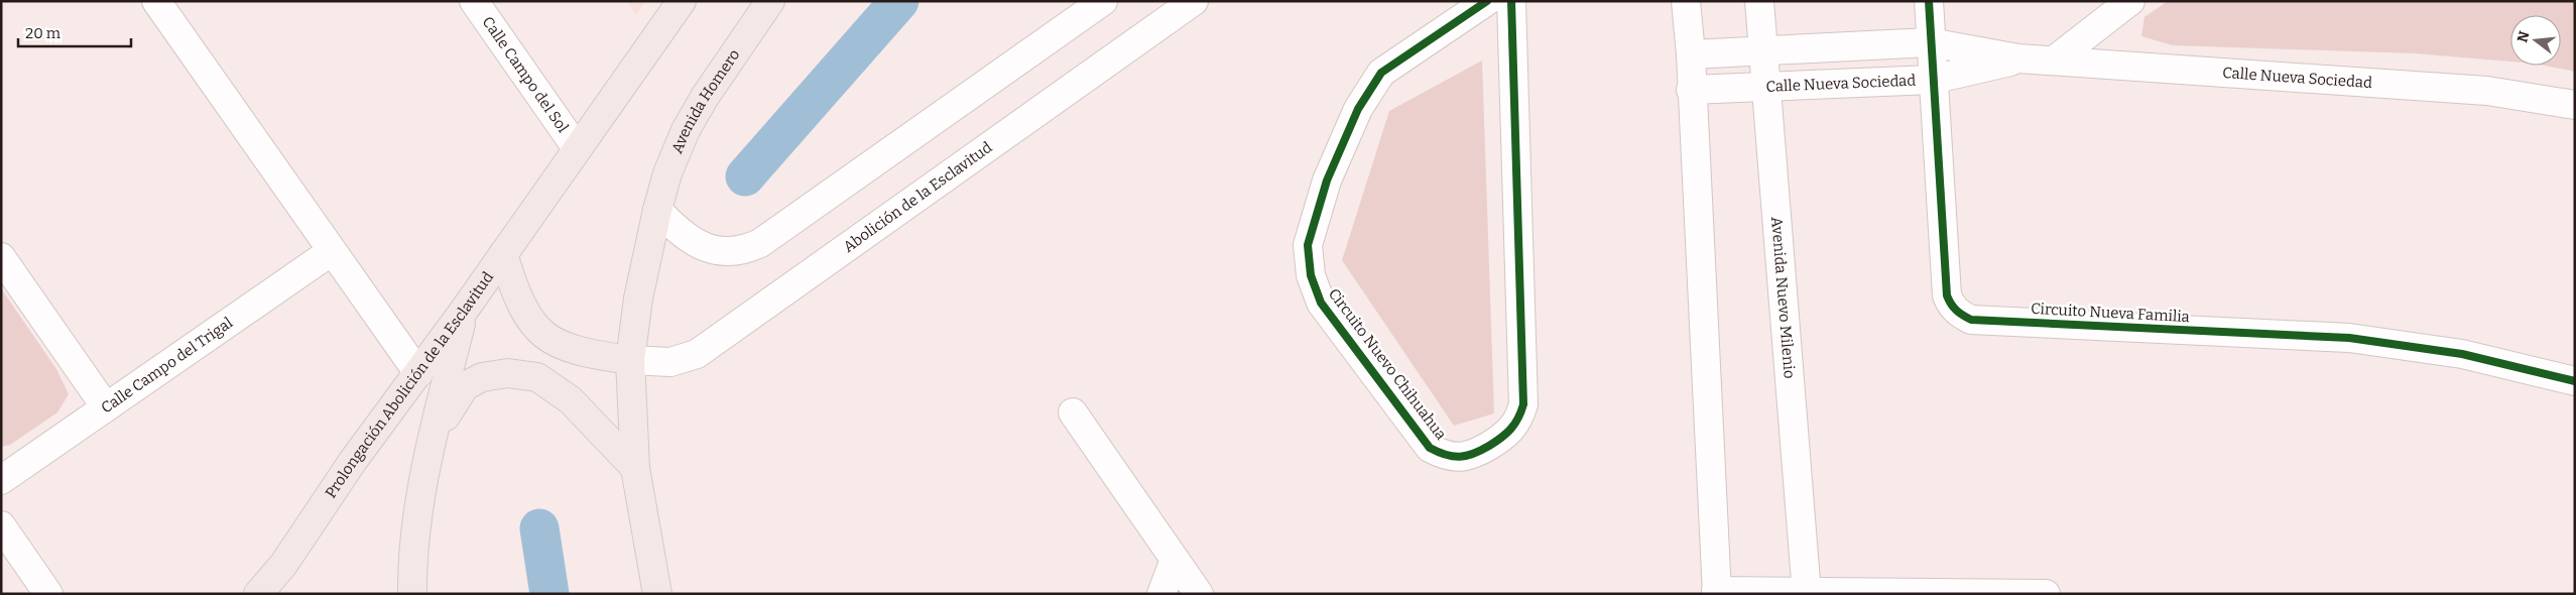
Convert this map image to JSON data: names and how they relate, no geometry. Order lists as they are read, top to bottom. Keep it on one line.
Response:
{"streets":{"main road":["Avenida Homero","Prolongación Abolición de la Esclavitud"],"street":["Calle Campo del Sol","Calle Nueva Sociedad","Abolición de la Esclavitud","Avenida Nuevo Milenio","Circuito Nueva Familia","Circuito Nuevo Chihuahua","Calle Campo del Trigal"]},"crossings":[["Calle Campo del Sol","Prolongación Abolición de la Esclavitud"],["Calle Nueva Sociedad","Avenida Nuevo Milenio"],["Calle Nueva Sociedad","Circuito Nueva Familia"]],"scale_bar":"20 m","north":"left"}
